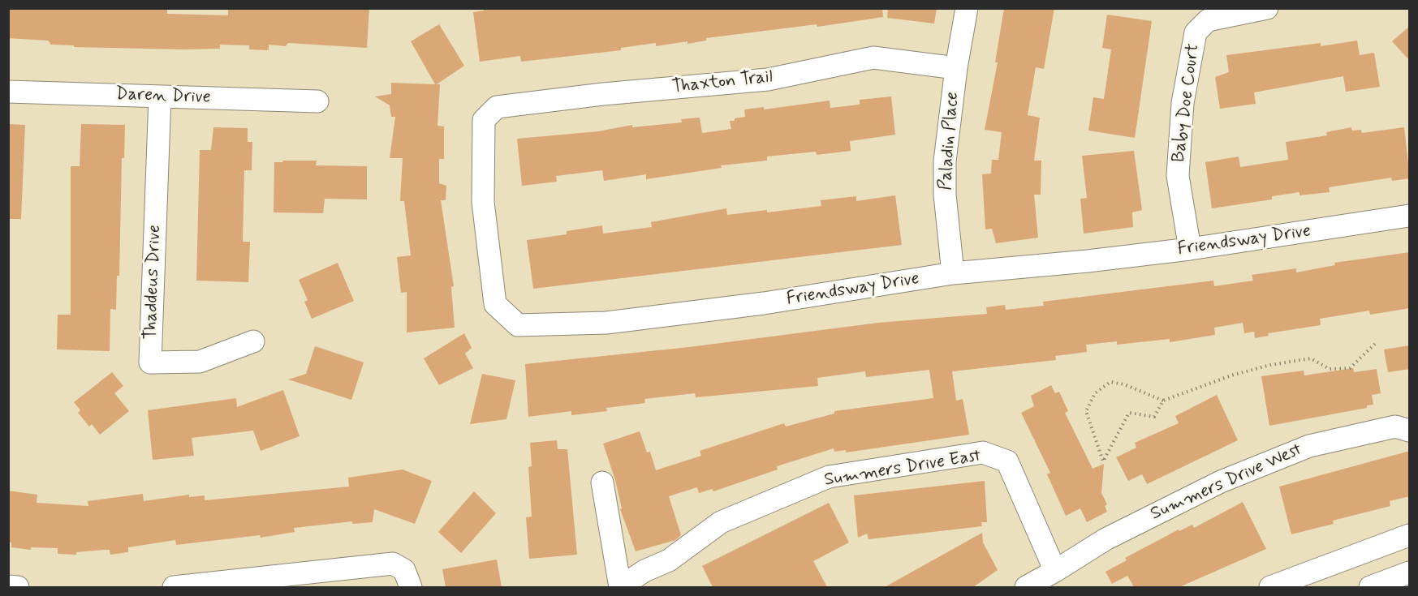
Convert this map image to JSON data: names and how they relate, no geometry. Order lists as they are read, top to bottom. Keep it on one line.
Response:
{"streets":{"street":["Thaxton Trail","Daren Drive","Baby Doe Court","Paladin Place","Friendsway Drive","Thaddeus Drive","Summers Drive East","Summers Drive West"]},"crossings":[["Thaxton Trail","Paladin Place"],["Thaxton Trail","Friendsway Drive"],["Daren Drive","Thaddeus Drive"],["Baby Doe Court","Friendsway Drive"],["Paladin Place","Friendsway Drive"],["Summers Drive East","Summers Drive West"]]}
